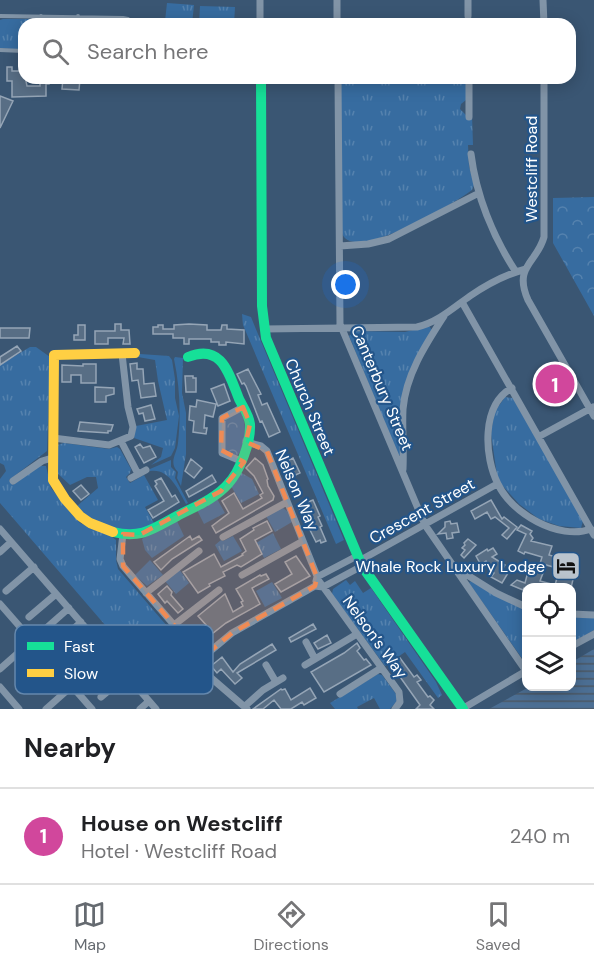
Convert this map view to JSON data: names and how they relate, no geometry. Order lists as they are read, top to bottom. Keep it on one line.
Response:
{"streets":{"street":["Westcliff Road","Canterbury Street","Church Street","Nelson Way","Crescent Street","Nelson’s Way"]},"crossings":[["Canterbury Street","Crescent Street"],["Church Street","Crescent Street"],["Nelson Way","Nelson’s Way"]],"places":{"hotel":["Whale Rock Luxury Lodge"]},"legend":["Fast","Slow"],"page":{"search":"Search here","pins":"1","heading":"Nearby","list":[{"mark":"1","name":"House on Westcliff","note":"Hotel · Westcliff Road","value":"240 m"}],"nav":["Map","Directions","Saved"]}}
